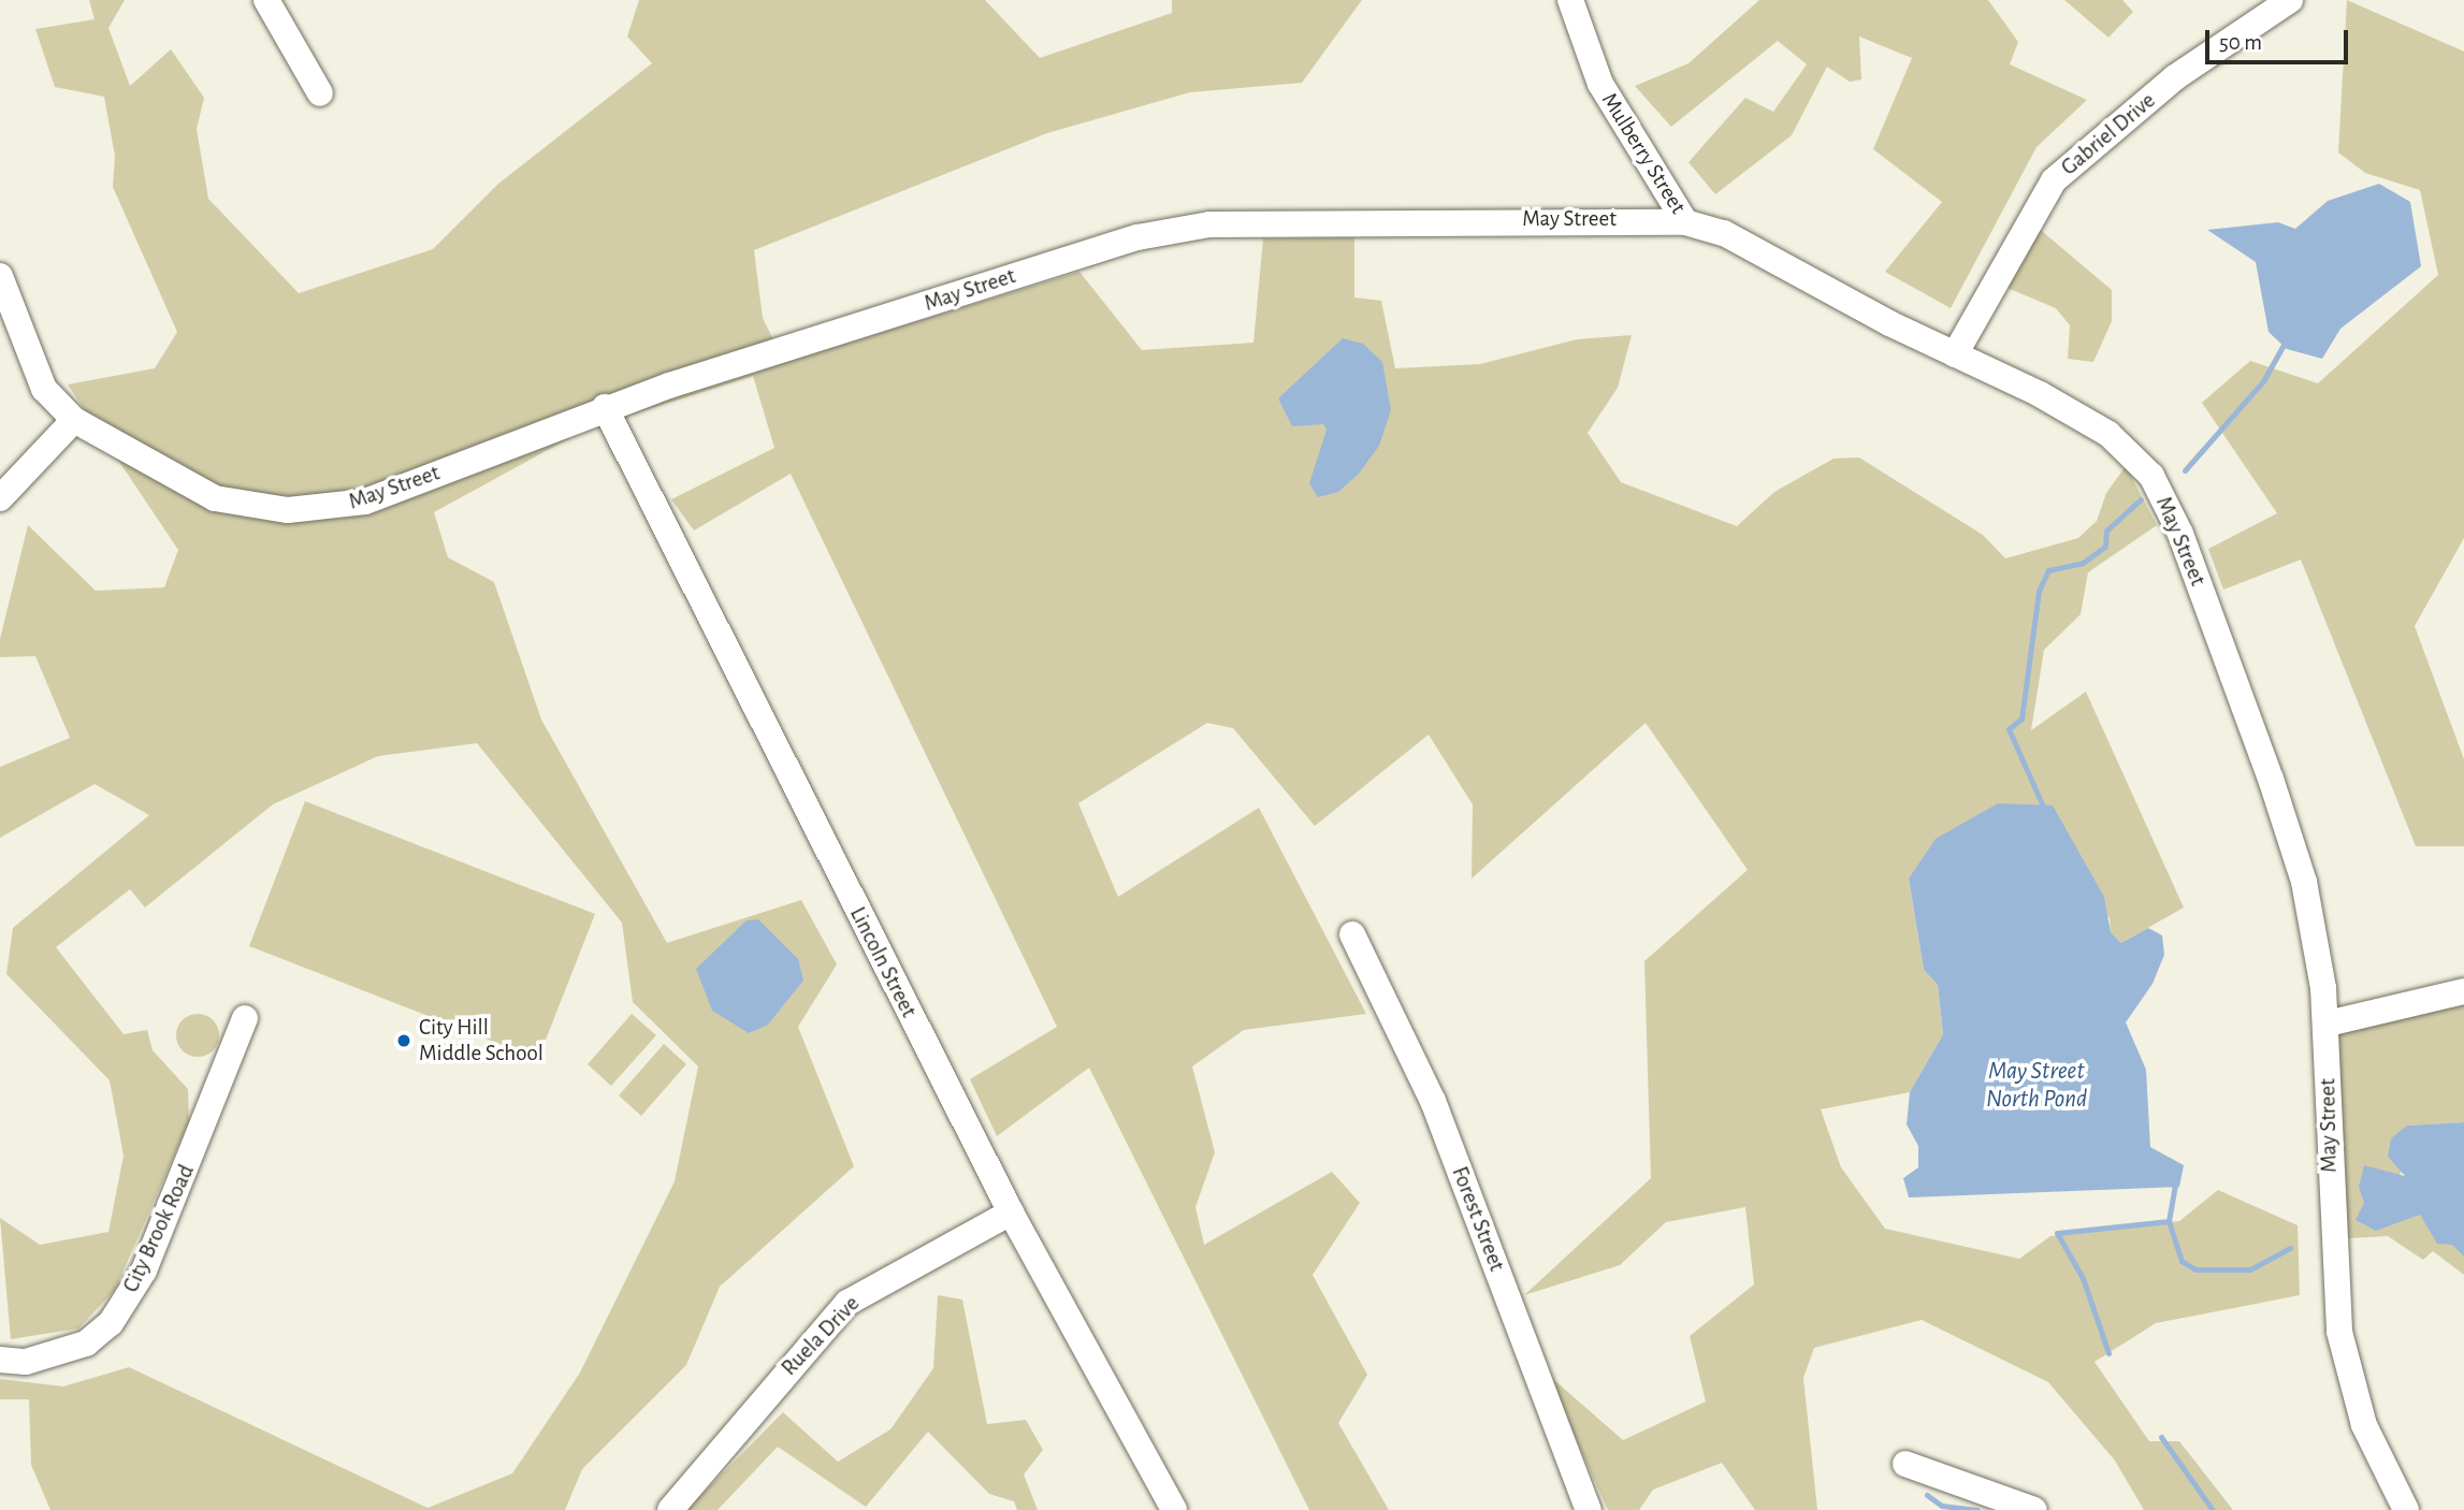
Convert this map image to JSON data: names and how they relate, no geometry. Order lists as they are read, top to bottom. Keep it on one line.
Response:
{"streets":{"street":["Gabriel Drive","Mulberry Street","May Street","Lincoln Street","Forest Street","City Brook Road","Ruela Drive"]},"crossings":[["Gabriel Drive","May Street"],["Mulberry Street","May Street"],["May Street","Lincoln Street"],["Lincoln Street","Ruela Drive"]],"water":["May Street North Pond"],"places":["City Hill Middle School"],"scale_bar":"50 m"}
